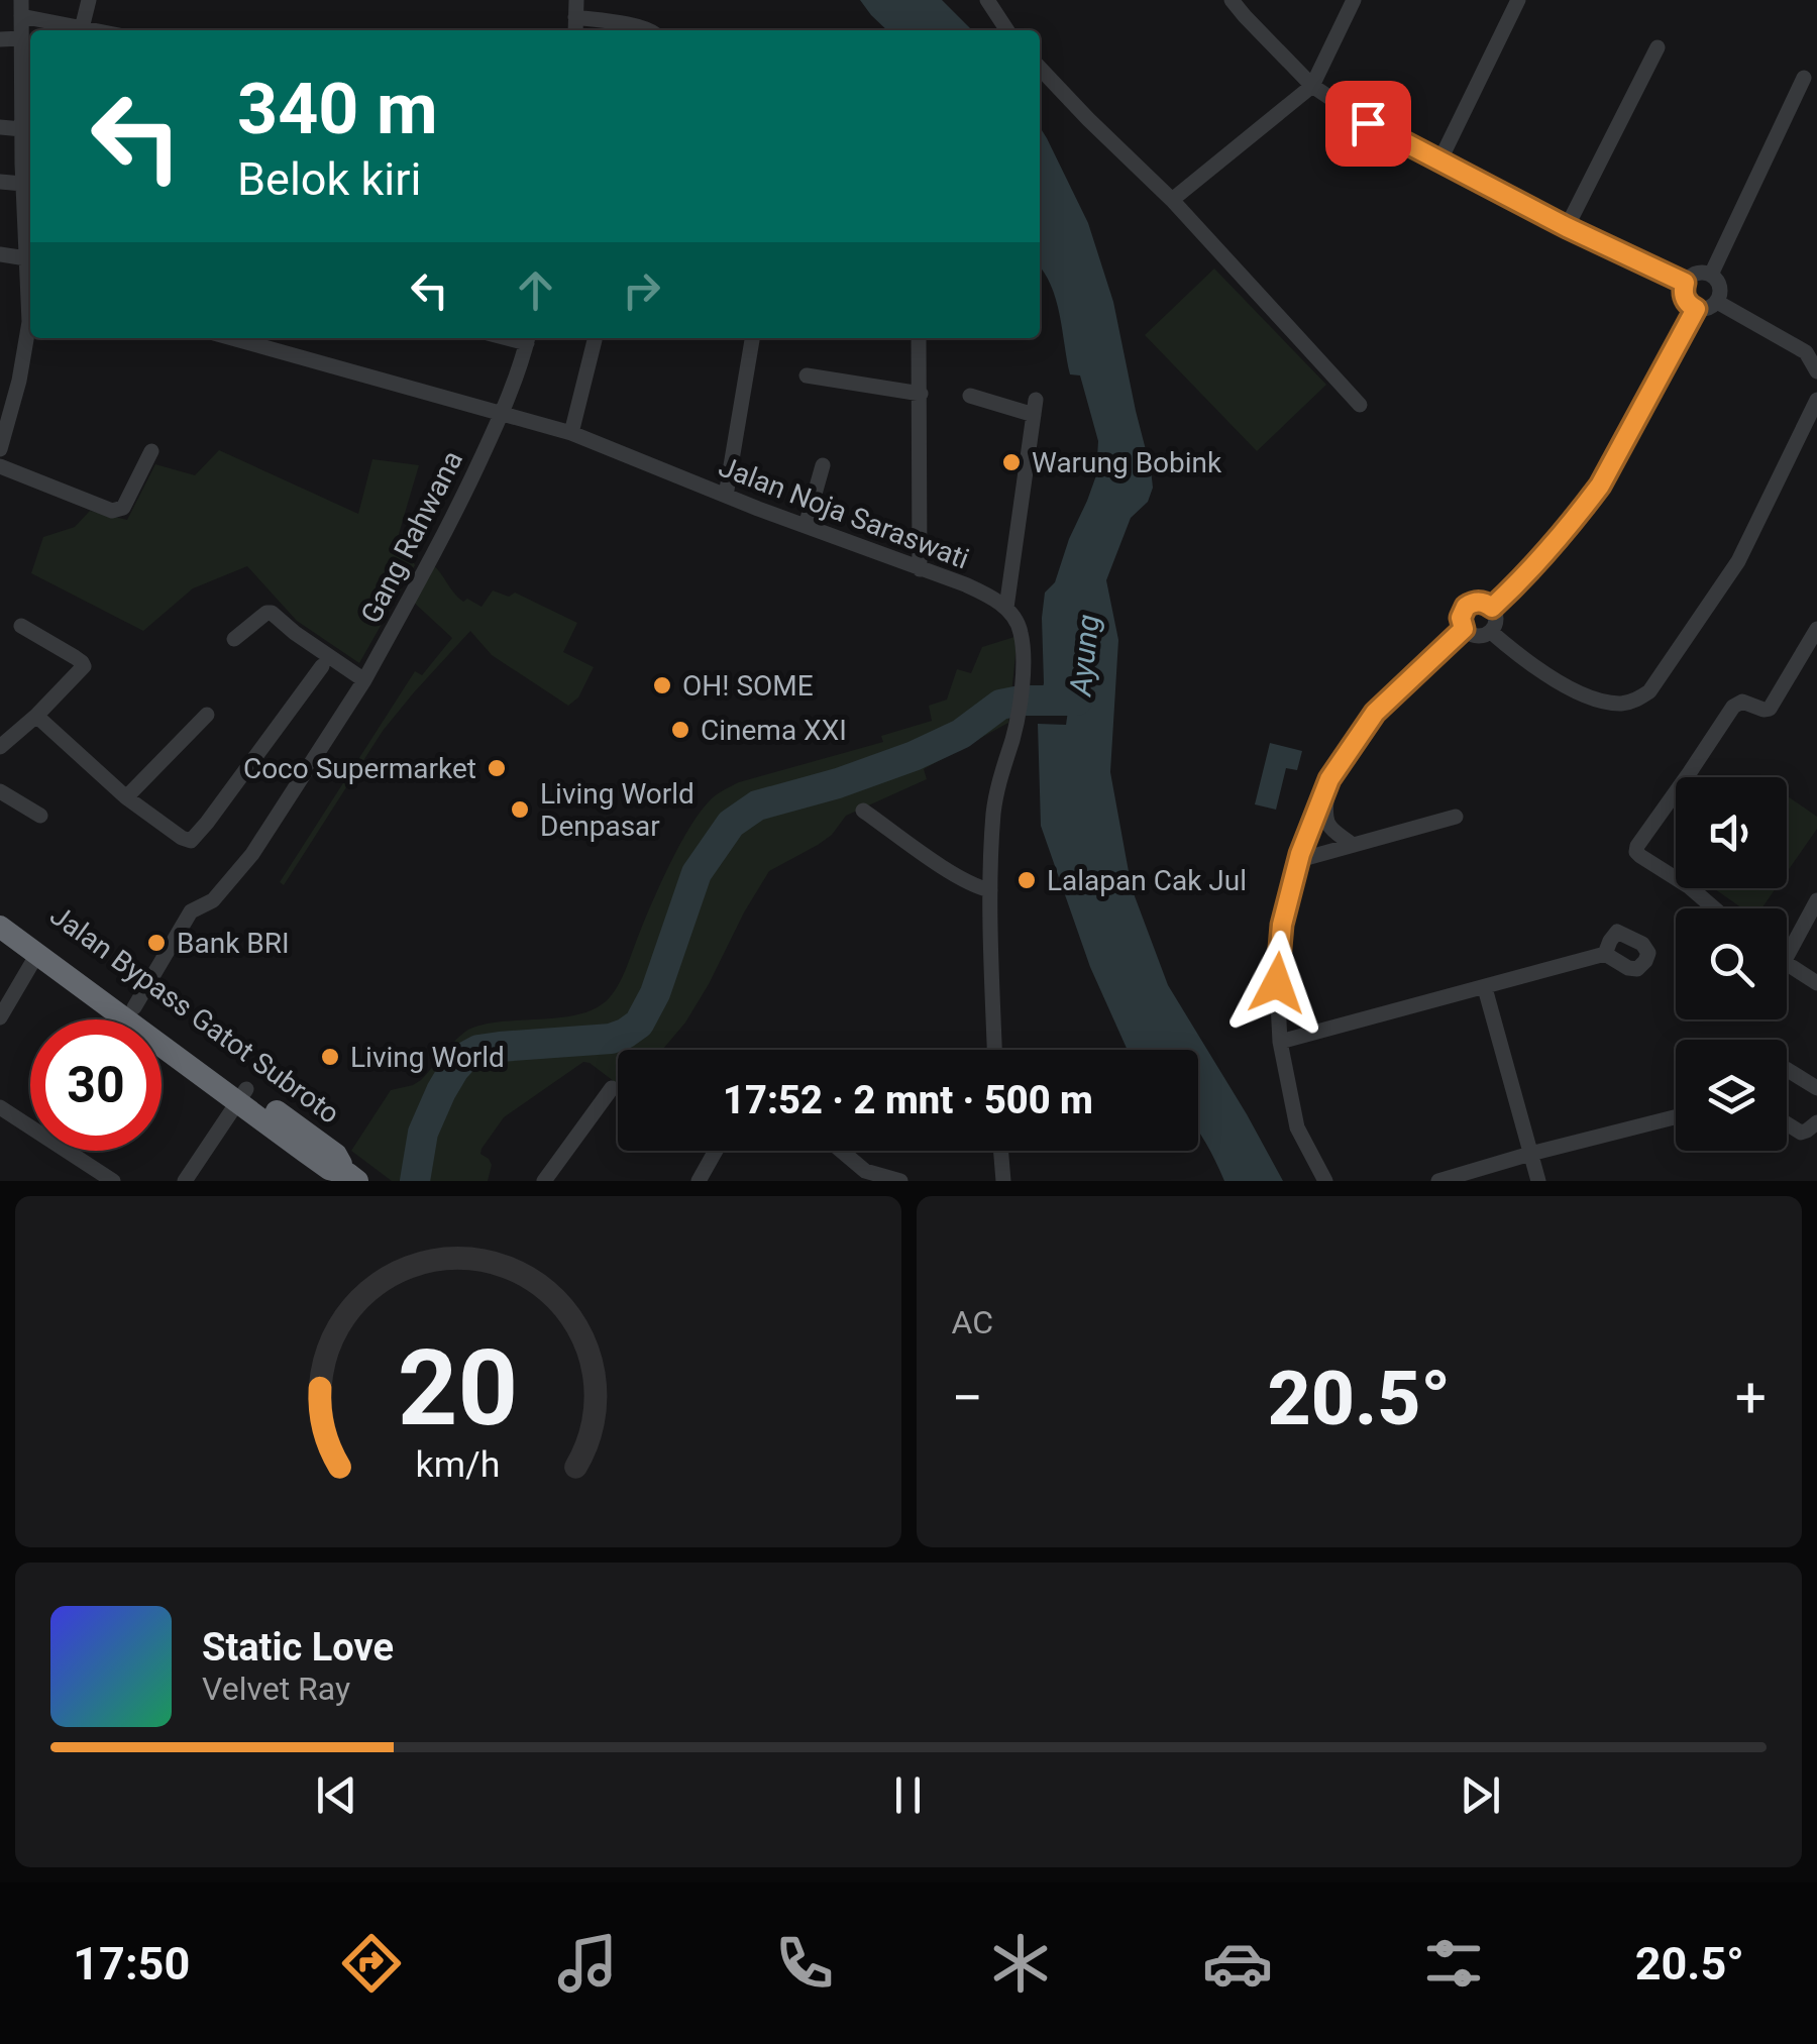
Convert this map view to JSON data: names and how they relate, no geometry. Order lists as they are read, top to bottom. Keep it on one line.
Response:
{"streets":{"highway":["Jalan Bypass Gatot Subroto"],"street":["Jalan Noja Saraswati","Gang Rahwana"]},"crossings":[["Jalan Noja Saraswati","Gang Rahwana"],["Gang Rahwana","Jalan Bypass Gatot Subroto"]],"water":["Ayung"],"places":["Warung Bobink","OH! SOME","Cinema XXI","Coco Supermarket","Living World Denpasar","Lalapan Cak Jul","Bank BRI","Living World"],"page":{"turn":["340 m","Belok kiri"],"limit":"30","trip":"17:52 · 2 mnt · 500 m","tile":"AC","heat":["−","20.5°","+"],"song":["Static Love","Velvet Ray"],"tabs":["17:50","20.5°"],"gauge":["20","km/h"]}}
